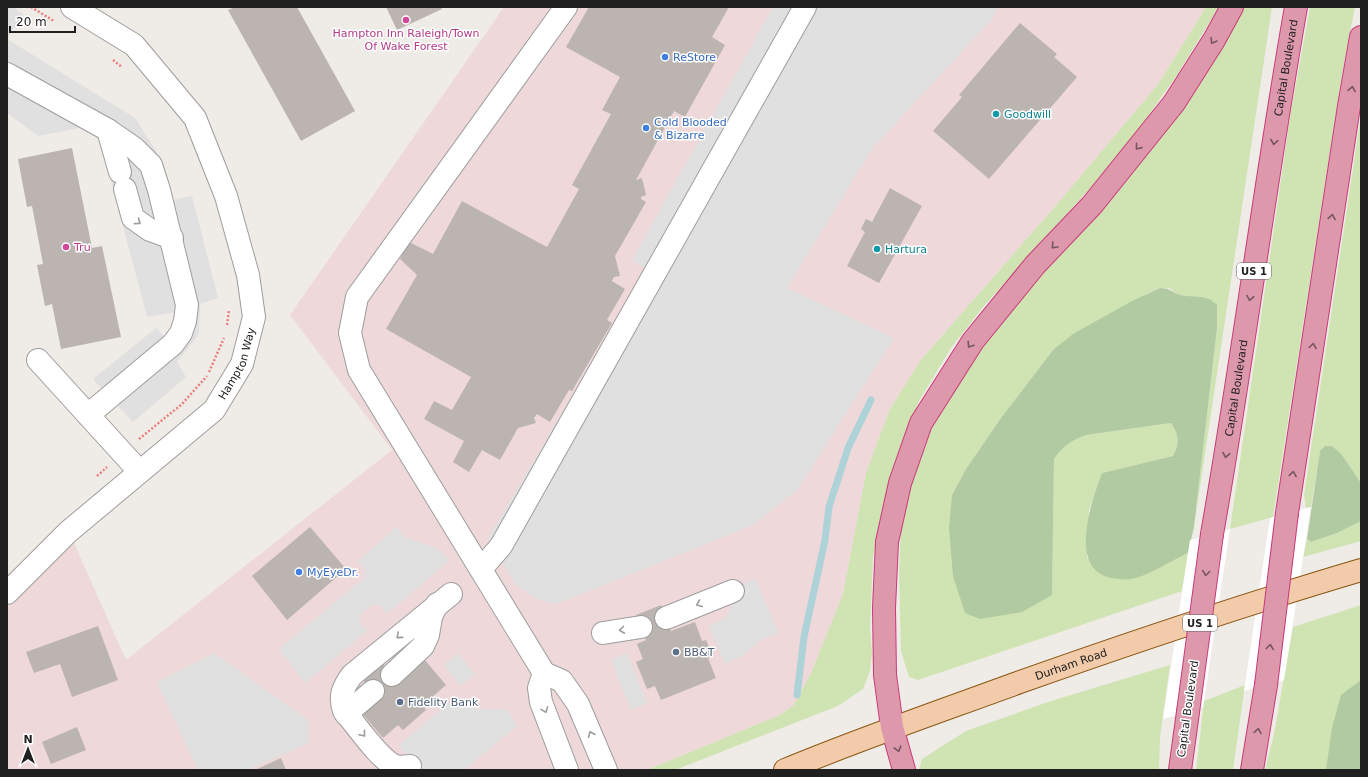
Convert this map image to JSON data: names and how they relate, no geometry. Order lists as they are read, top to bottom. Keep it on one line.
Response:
{"streets":{"highway":["Capital Boulevard","US 1"],"main road":["Durham Road"],"street":["Hampton Way"]},"places":["Hampton Inn Raleigh/Town Of Wake Forest","ReStore","Goodwill","Cold Blooded & Bizarre","Tru","Hartura","MyEyeDr.","BB&T","Fidelity Bank"],"scale_bar":"20 m","north":"top"}
